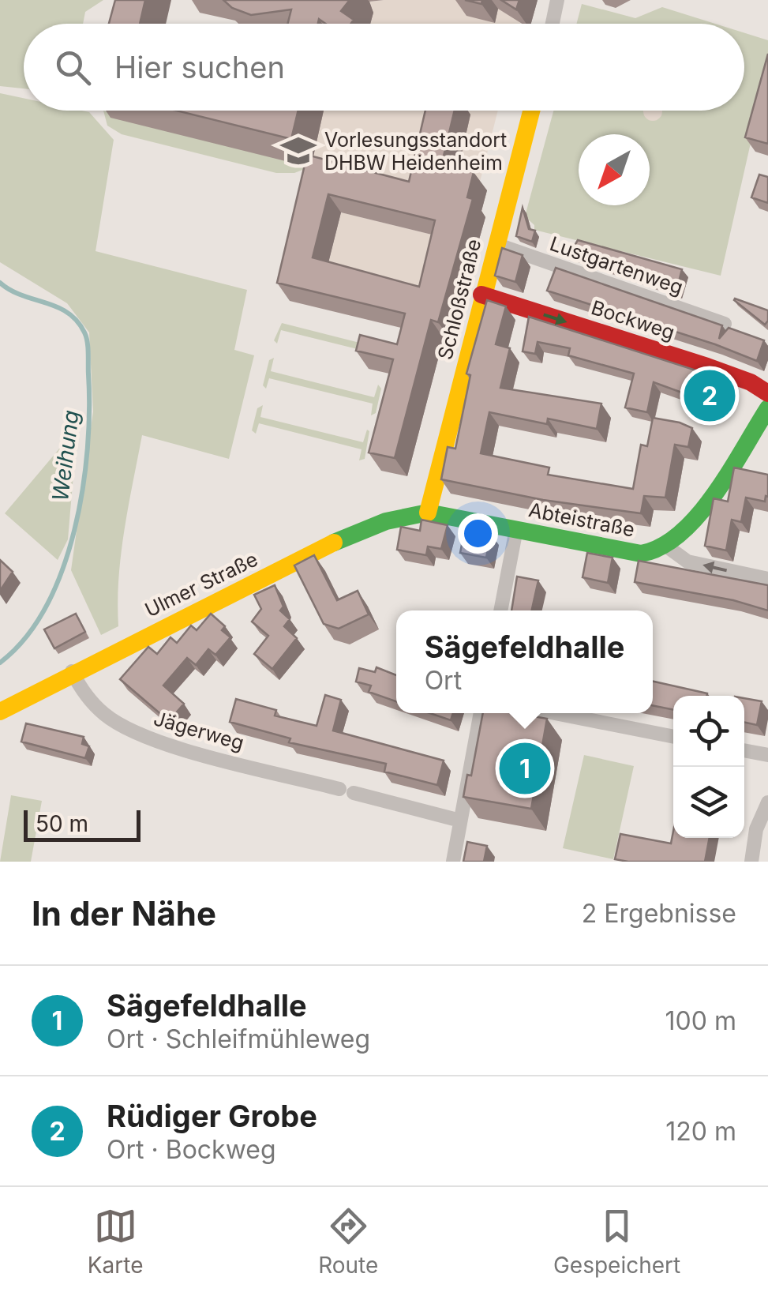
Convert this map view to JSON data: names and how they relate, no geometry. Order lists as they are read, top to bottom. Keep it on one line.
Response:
{"streets":{"main road":["Schloßstraße","Bockweg","Abteistraße","Ulmer Straße"],"street":["Lustgartenweg","Jägerweg"]},"crossings":[["Lustgartenweg","Schloßstraße"],["Schloßstraße","Bockweg"],["Schloßstraße","Abteistraße"],["Schloßstraße","Ulmer Straße"],["Abteistraße","Ulmer Straße"],["Ulmer Straße","Jägerweg"]],"one_way":["Bockweg"],"water":["Weihung"],"places":{"school or university":["Vorlesungsstandort DHBW Heidenheim"]},"scale_bar":"50 m","north":"bottom left","page":{"search":"Hier suchen","pins":["2","1"],"popup":["Sägefeldhalle","Ort"],"scale":"50 m","heading":["In der Nähe","2 Ergebnisse"],"list":[{"mark":"1","name":"Sägefeldhalle","note":"Ort · Schleifmühleweg","value":"100 m"},{"mark":"2","name":"Rüdiger Grobe","note":"Ort · Bockweg","value":"120 m"}],"nav":["Karte","Route","Gespeichert"]}}
